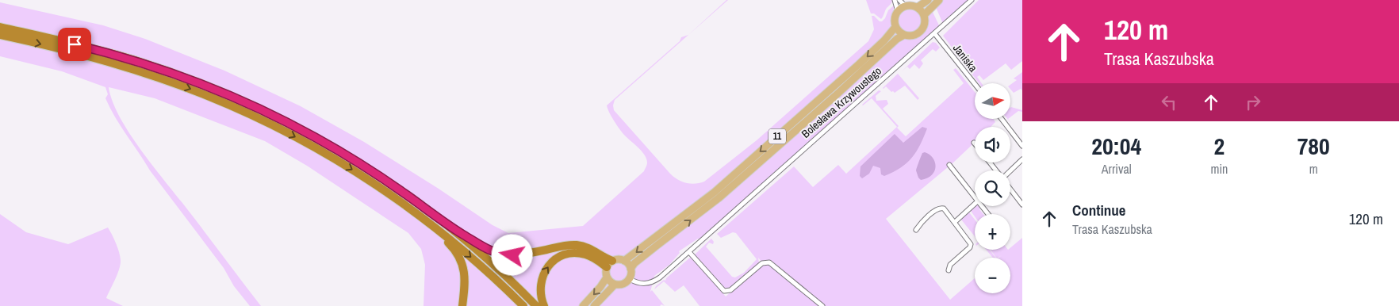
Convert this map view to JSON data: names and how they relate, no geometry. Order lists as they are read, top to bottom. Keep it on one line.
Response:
{"streets":{"main road":["11"],"street":["Janiska","Bolesława Krzywoustego"]},"crossings":[["Janiska","Bolesława Krzywoustego"],["Bolesława Krzywoustego","11"]],"north":"right","page":{"turn":["120 m","Trasa Kaszubska"],"map_buttons":["+","−"],"eta":["20:04","Arrival","2","min","780","m"],"list":[{"name":"Continue","note":"Trasa Kaszubska","value":"120 m"}]}}
